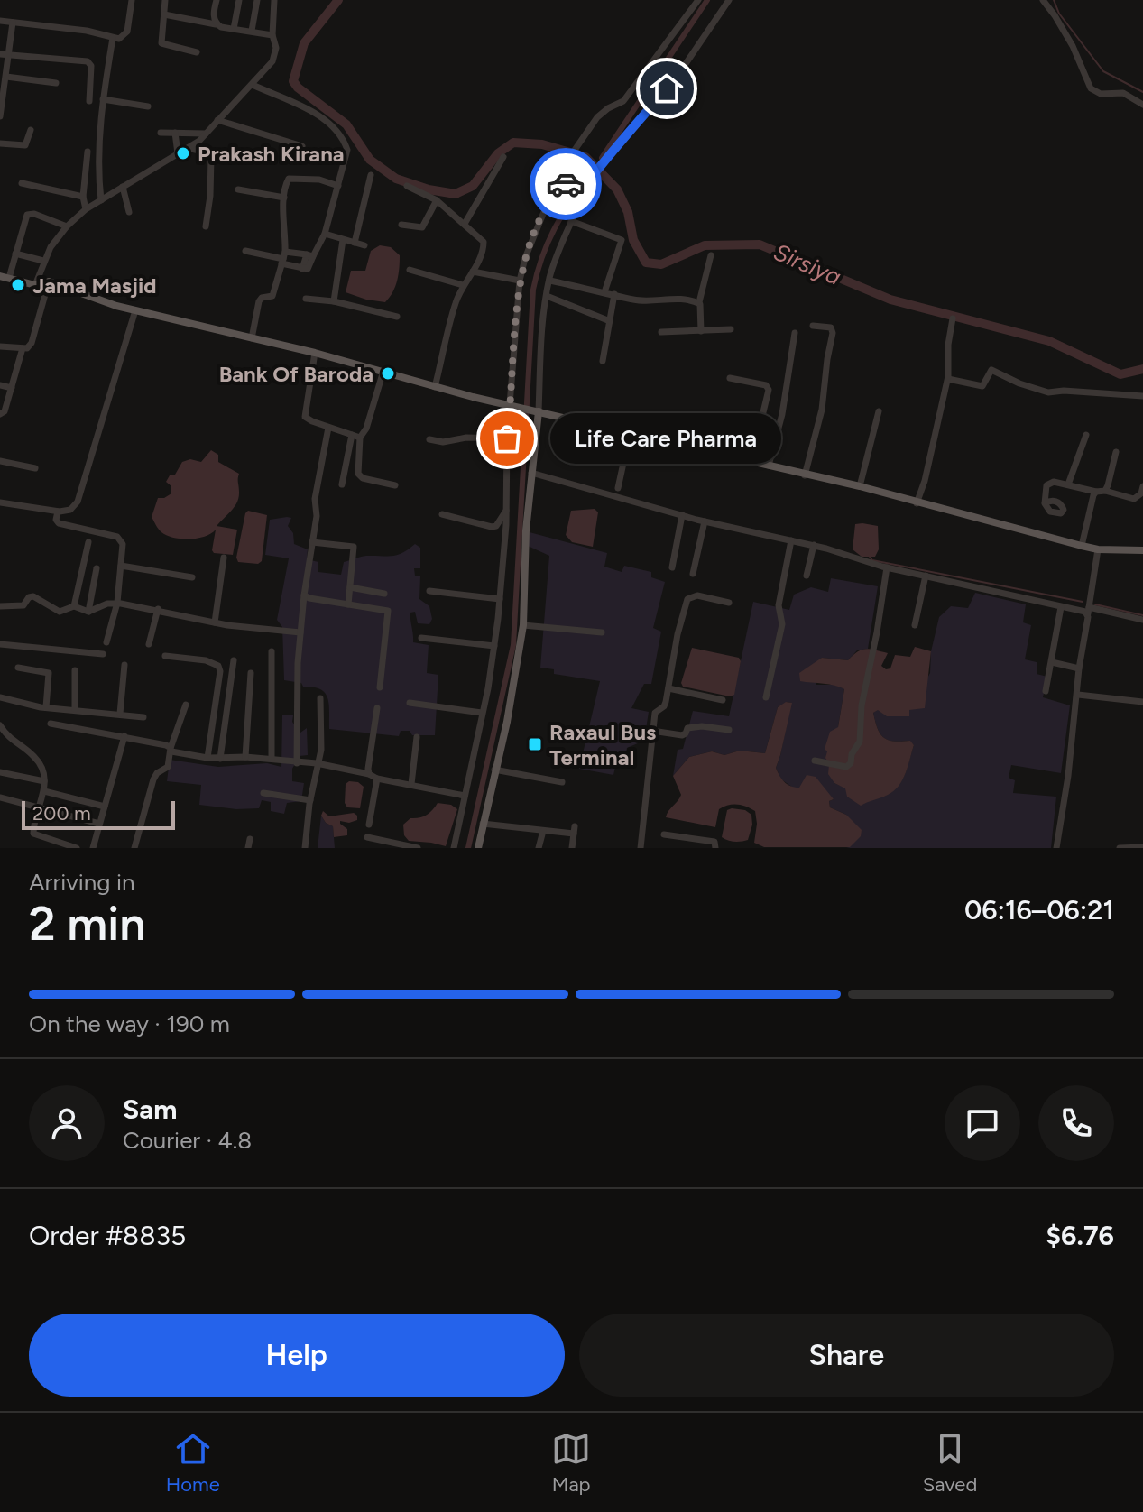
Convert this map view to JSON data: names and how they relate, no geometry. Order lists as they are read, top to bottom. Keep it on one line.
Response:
{"water":["Sirsiya"],"places":{"other":["Prakash Kirana","Jama Masjid","Bank Of Baroda","Life Care Pharma"],"transit":["Raxaul Bus Terminal"]},"scale_bar":"200 m","page":{"bubble":"Life Care Pharma","scale":"200 m","heading":["2 min","Arriving in","06:16–06:21"],"panel":["Sam","Courier · 4.8","Order #8835","$6.76"],"bar":"On the way · 190 m","buttons":["Help","Share"],"tabs":["Home","Map","Saved"]}}
